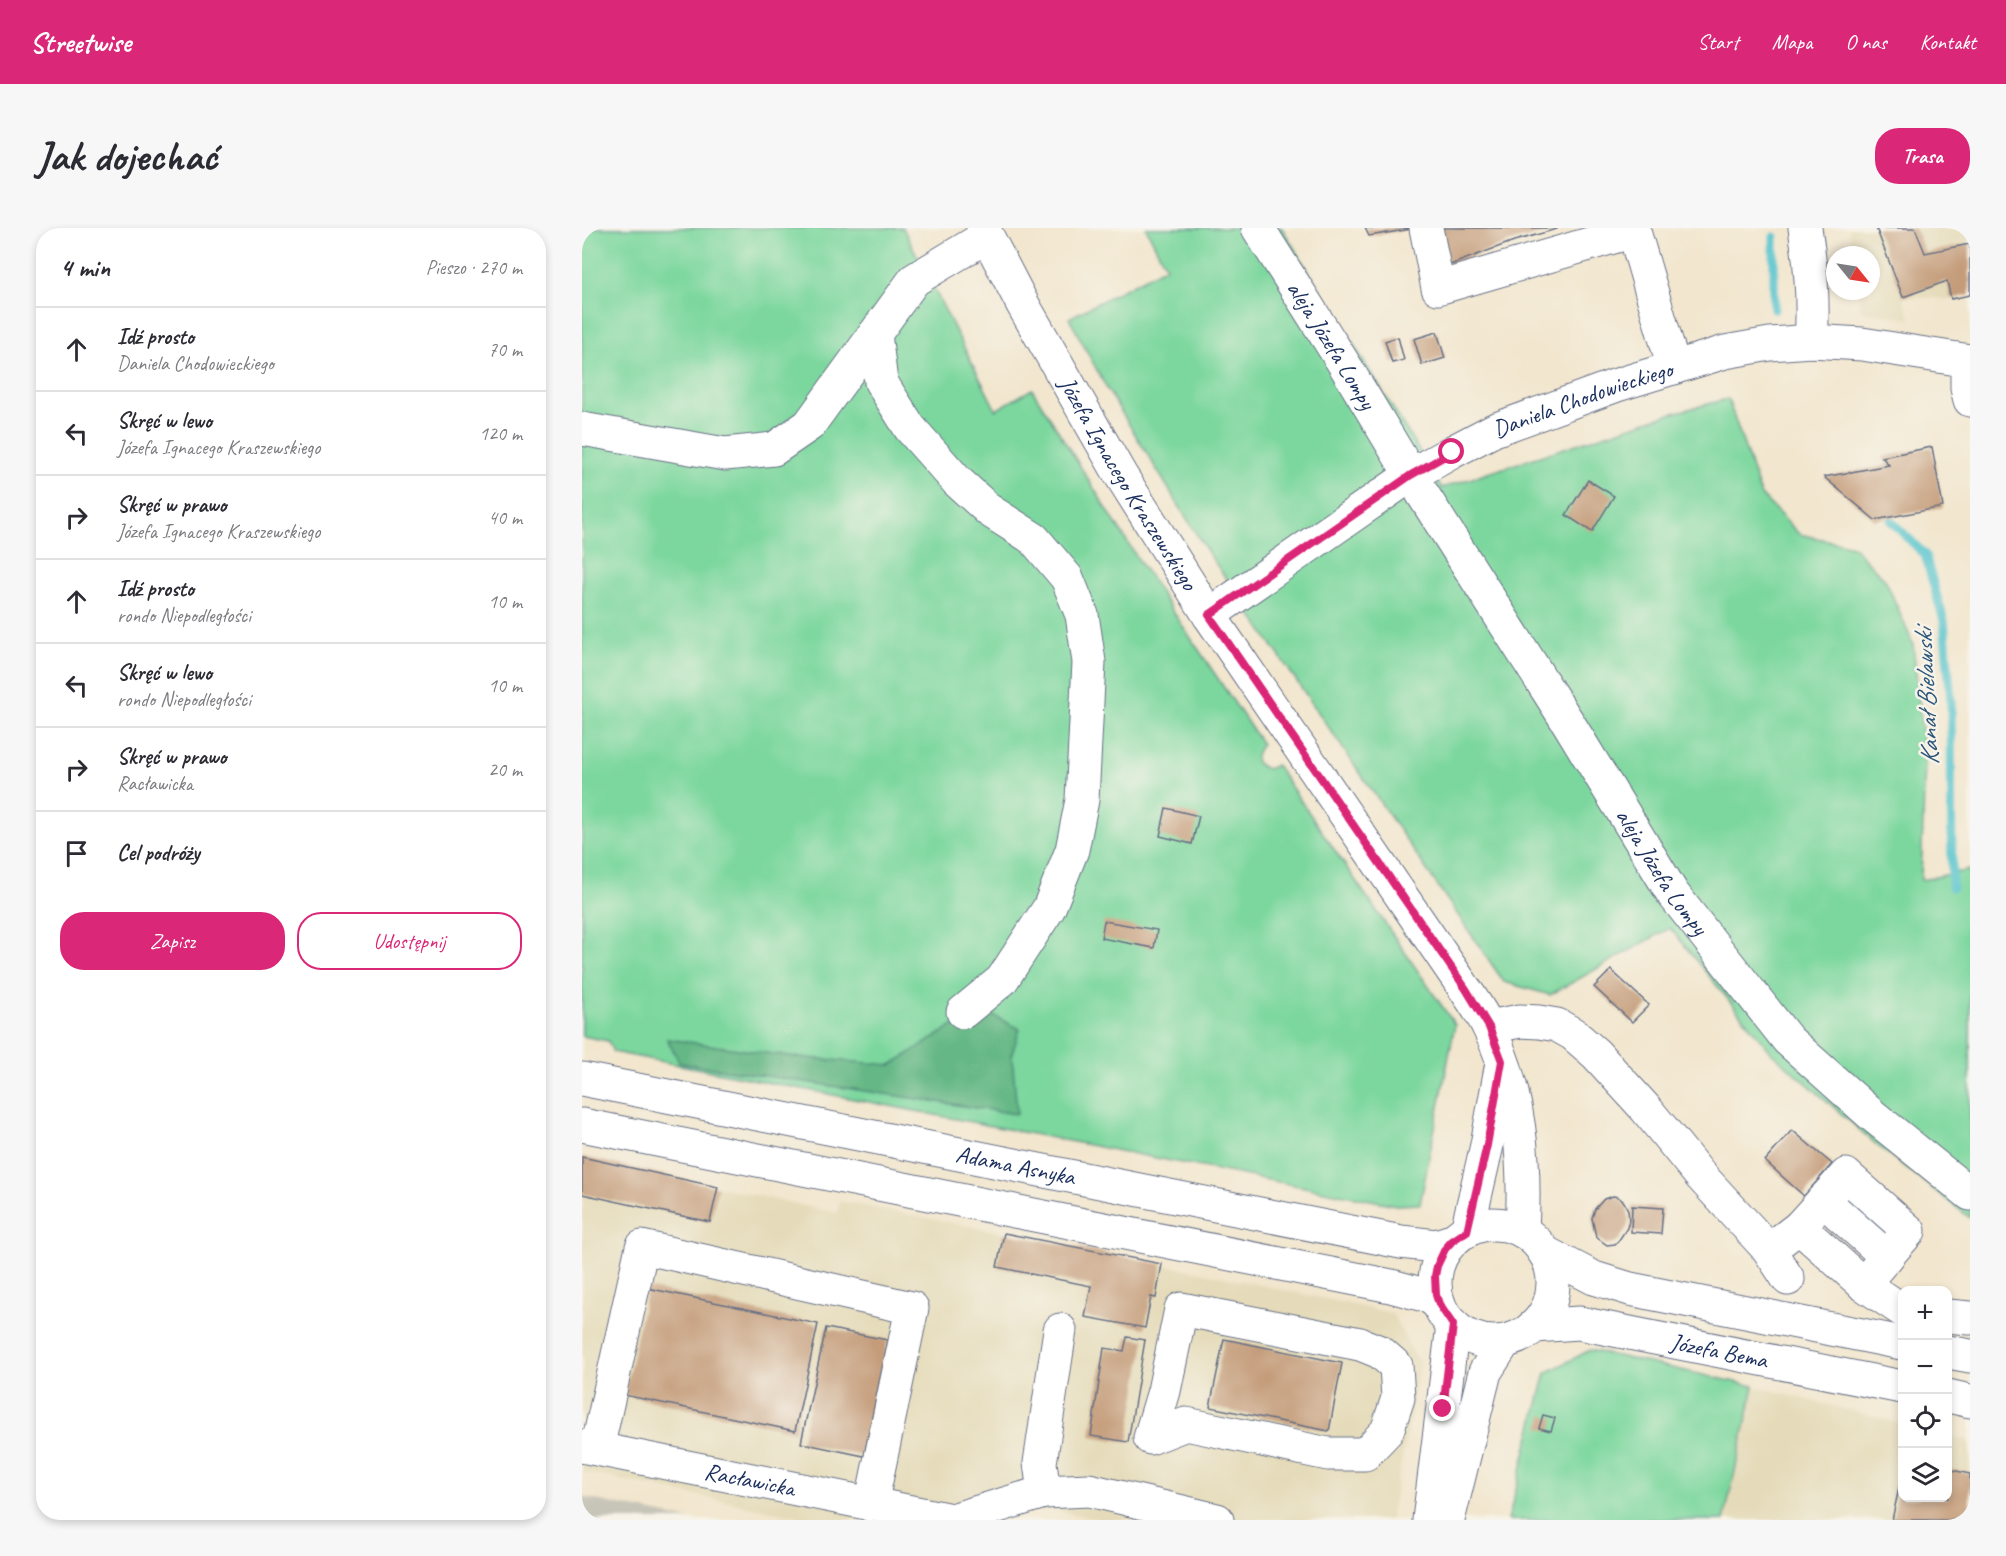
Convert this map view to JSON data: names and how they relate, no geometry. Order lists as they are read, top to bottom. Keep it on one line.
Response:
{"streets":{"street":["aleja Józefa Lompy","Daniela Chodowieckiego","Józefa Ignacego Kraszewskiego","Adama Asnyka","Józefa Bema","Racławicka"]},"crossings":[["Daniela Chodowieckiego","Józefa Ignacego Kraszewskiego"],["Józefa Ignacego Kraszewskiego","Adama Asnyka"],["Józefa Ignacego Kraszewskiego","Józefa Bema"],["Adama Asnyka","Józefa Bema"]],"water":["Kanał Bielawski"],"north":"bottom right","page":{"header":"Streetwise","nav":["Start","Mapa","O nas","Kontakt"],"buttons":["Trasa",["Zapisz","Udostępnij"]],"title":"Jak dojechać","heading":["4 min","Pieszo · 270 m"],"list":[["Idź prosto","Daniela Chodowieckiego","70 m"],["Skręć w lewo","Józefa Ignacego Kraszewskiego","120 m"],["Skręć w prawo","Józefa Ignacego Kraszewskiego","40 m"],["Idź prosto","rondo Niepodległości","10 m"],["Skręć w lewo","rondo Niepodległości","10 m"],["Skręć w prawo","Racławicka","20 m"],"Cel podróży"],"map_buttons":["+","−"]}}
